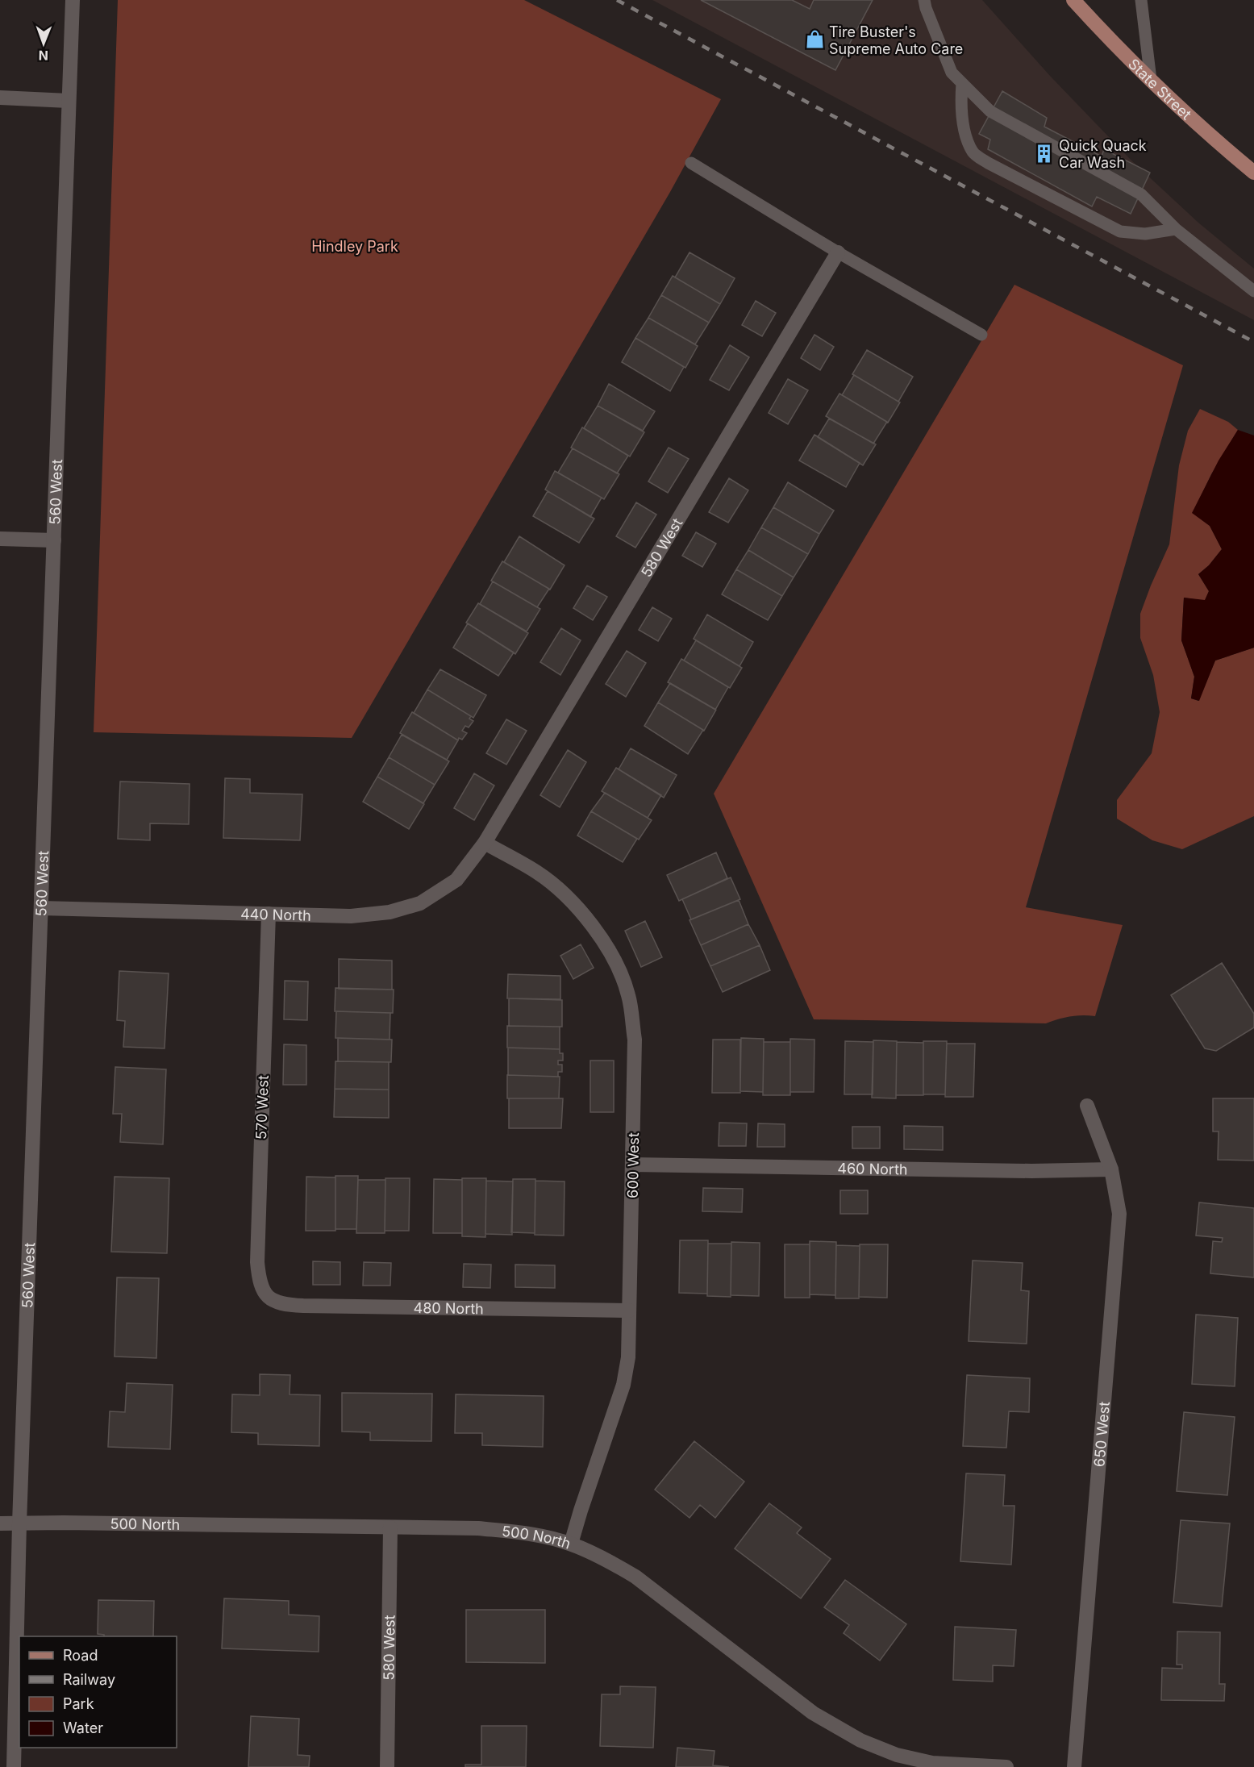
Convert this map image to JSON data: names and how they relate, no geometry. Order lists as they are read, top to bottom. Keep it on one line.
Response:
{"streets":{"main road":["State Street"],"street":["560 West","580 West","440 North","570 West","600 West","460 North","480 North","650 West","500 North"]},"crossings":[["560 West","440 North"],["560 West","500 North"],["580 West","440 North"],["580 West","600 West"],["580 West","500 North"],["440 North","570 West"],["440 North","600 West"],["570 West","480 North"],["600 West","460 North"],["600 West","480 North"],["600 West","500 North"],["460 North","650 West"]],"parks":["Hindley Park"],"places":{"shop":["Tire Buster's Supreme Auto Care"],"building":["Quick Quack Car Wash"]},"legend":["Road","Railway","Park","Water"],"north":"bottom"}
